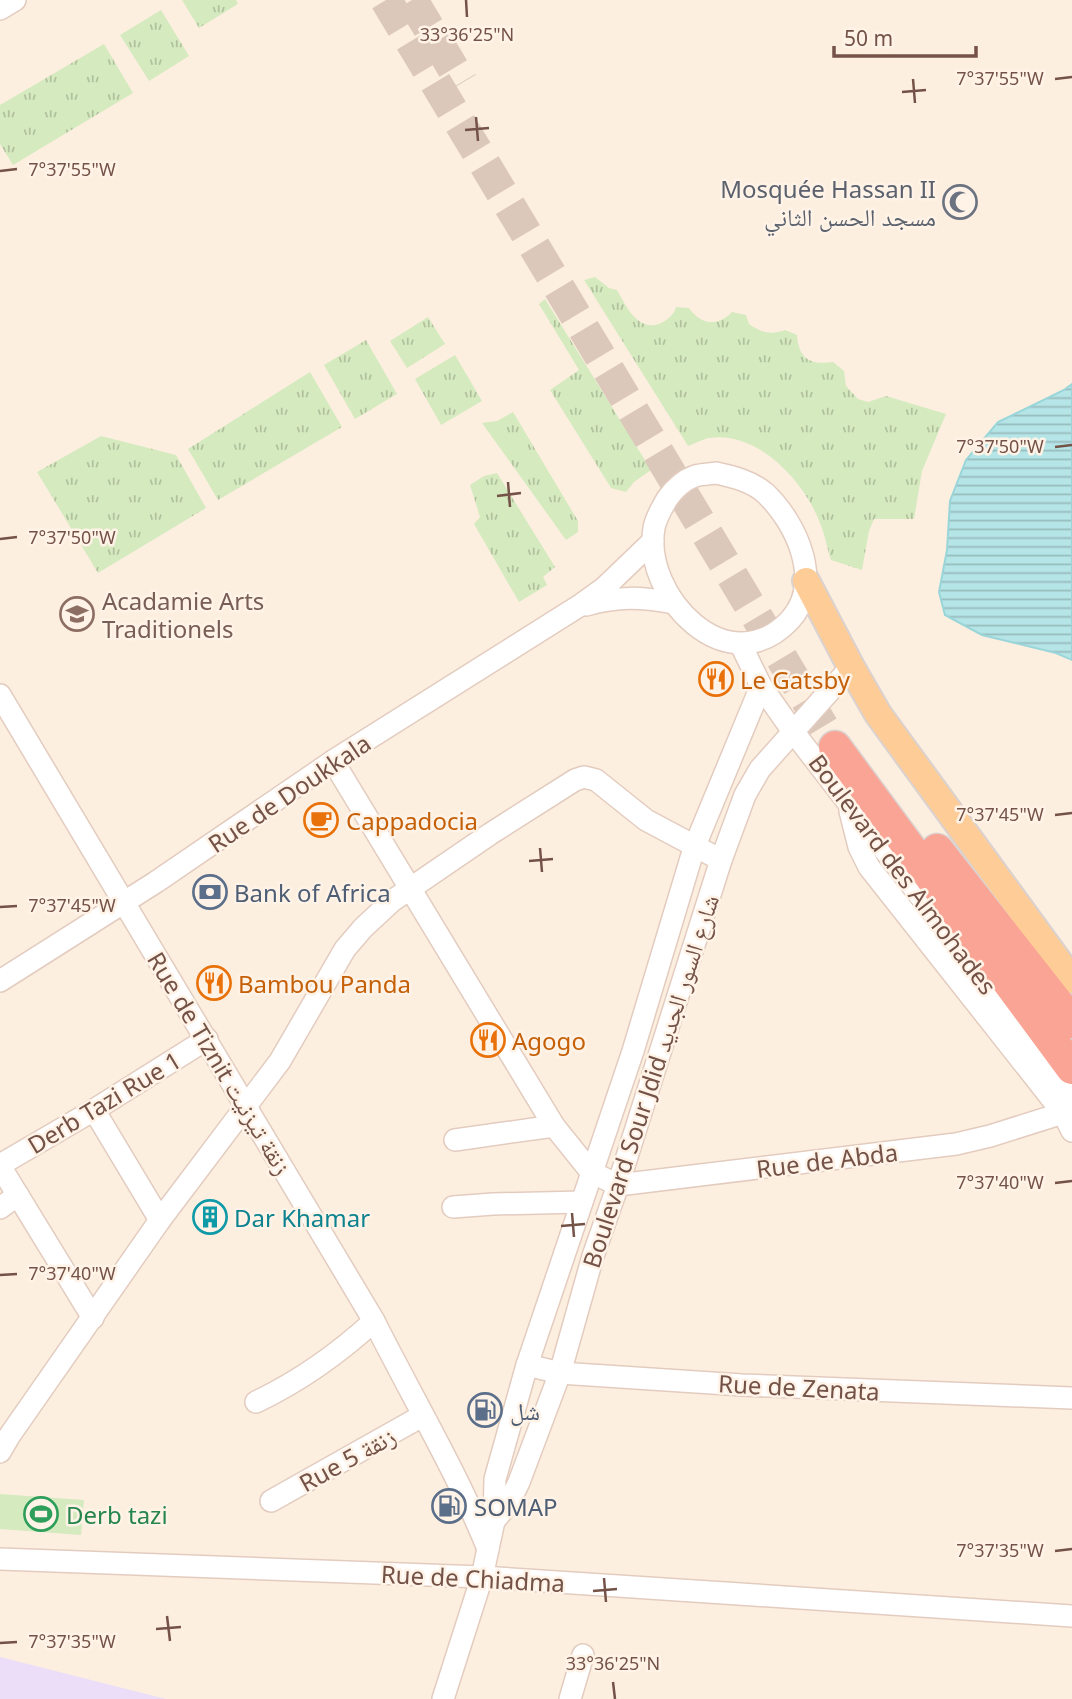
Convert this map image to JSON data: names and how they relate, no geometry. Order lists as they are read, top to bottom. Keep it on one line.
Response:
{"streets":{"street":["Rue de Doukkala","Boulevard des Almohades","Rue de Tiznit زنقة تيزنيت","Boulevard Sour Jdid شارع السور الجديد","Derb Tazi Rue 1","Rue de Abda","Rue de Zenata","Rue 5 زنقة","Rue de Chiadma"]},"crossings":[["Rue de Doukkala","Boulevard des Almohades"],["Rue de Doukkala","Rue de Tiznit زنقة تيزنيت"],["Boulevard des Almohades","Boulevard Sour Jdid شارع السور الجديد"],["Boulevard des Almohades","Rue de Abda"],["Rue de Tiznit زنقة تيزنيت","Boulevard Sour Jdid شارع السور الجديد"],["Rue de Tiznit زنقة تيزنيت","Derb Tazi Rue 1"],["Rue de Tiznit زنقة تيزنيت","Rue 5 زنقة"],["Boulevard Sour Jdid شارع السور الجديد","Rue de Abda"],["Boulevard Sour Jdid شارع السور الجديد","Rue de Zenata"],["Boulevard Sour Jdid شارع السور الجديد","Rue de Chiadma"]],"places":{"mosque":["Mosquée Hassan II مسجد الحسن الثاني"],"school or university":["Acadamie Arts Traditionels"],"restaurant":["Le Gatsby","Bambou Panda","Agogo"],"cafe":["Cappadocia"],"bank":["Bank of Africa"],"building":["Dar Khamar"],"fuel station":["شل","SOMAP"],"sports":["Derb tazi"]},"scale_bar":"50 m","coordinates":["33°36'25\"N","7°37'55\"W","7°37'50\"W","7°37'45\"W","7°37'40\"W","7°37'35\"W"]}
